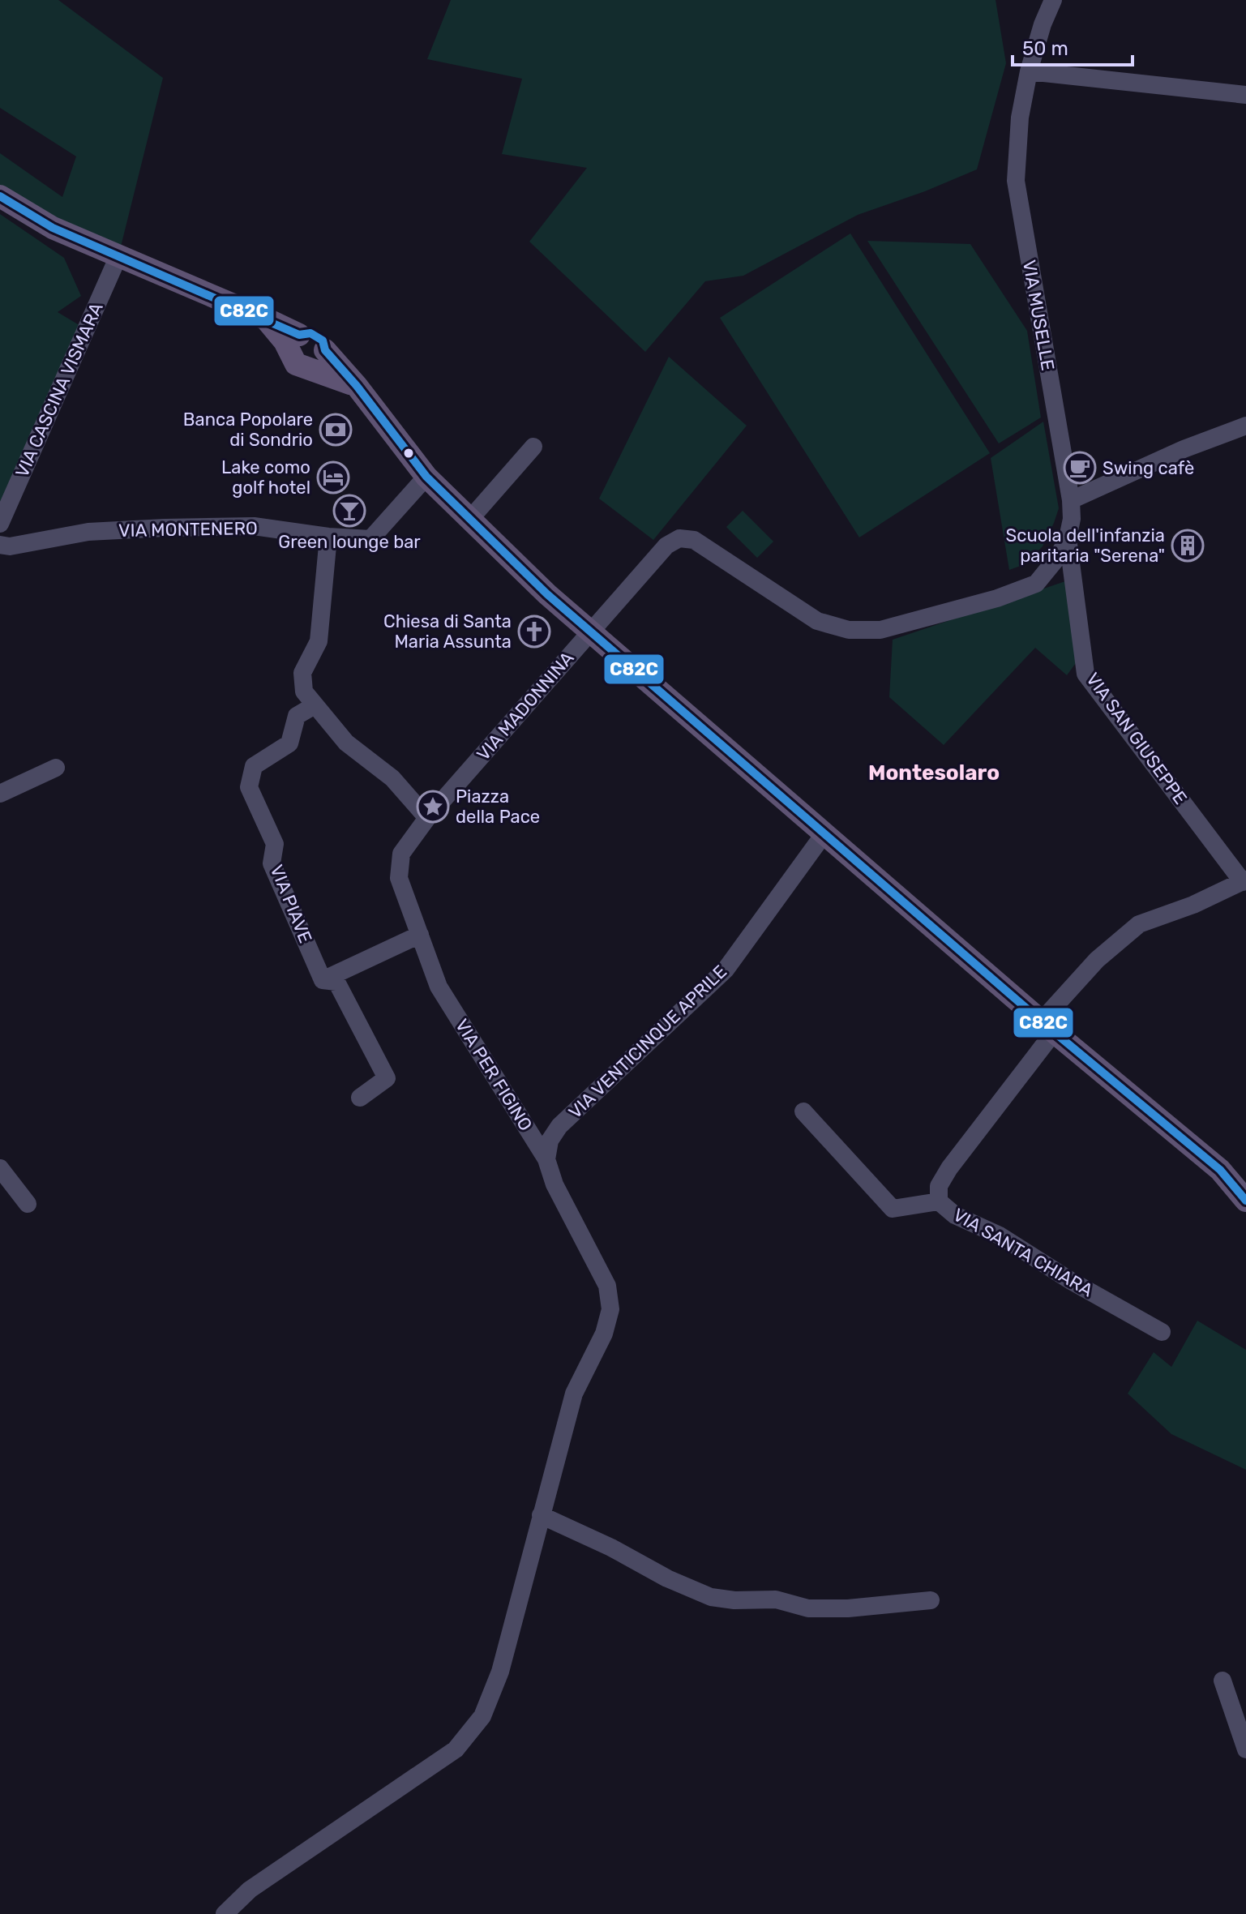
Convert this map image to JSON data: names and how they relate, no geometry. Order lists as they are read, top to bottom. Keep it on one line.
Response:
{"streets":{"street":["VIA MUSELLE","VIA CASCINA VISMARA","VIA MONTENERO","VIA MADONNINA","VIA SAN GIUSEPPE","VIA PIAVE","VIA VENTICINQUE APRILE","VIA PER FIGINO","VIA SANTA CHIARA"]},"crossings":[["VIA MUSELLE","VIA MADONNINA"],["VIA MUSELLE","VIA SAN GIUSEPPE"],["VIA MADONNINA","VIA PER FIGINO"],["VIA VENTICINQUE APRILE","VIA PER FIGINO"]],"districts":["Montesolaro"],"places":{"bank":["Banca Popolare di Sondrio"],"cafe":["Swing cafè"],"hotel":["Lake como golf hotel"],"bar":["Green lounge bar"],"building":["Scuola dell'infanzia paritaria \"Serena\""],"church":["Chiesa di Santa Maria Assunta"],"place":["Piazza della Pace"]},"lines":["transit line C82C"],"scale_bar":"50 m"}
